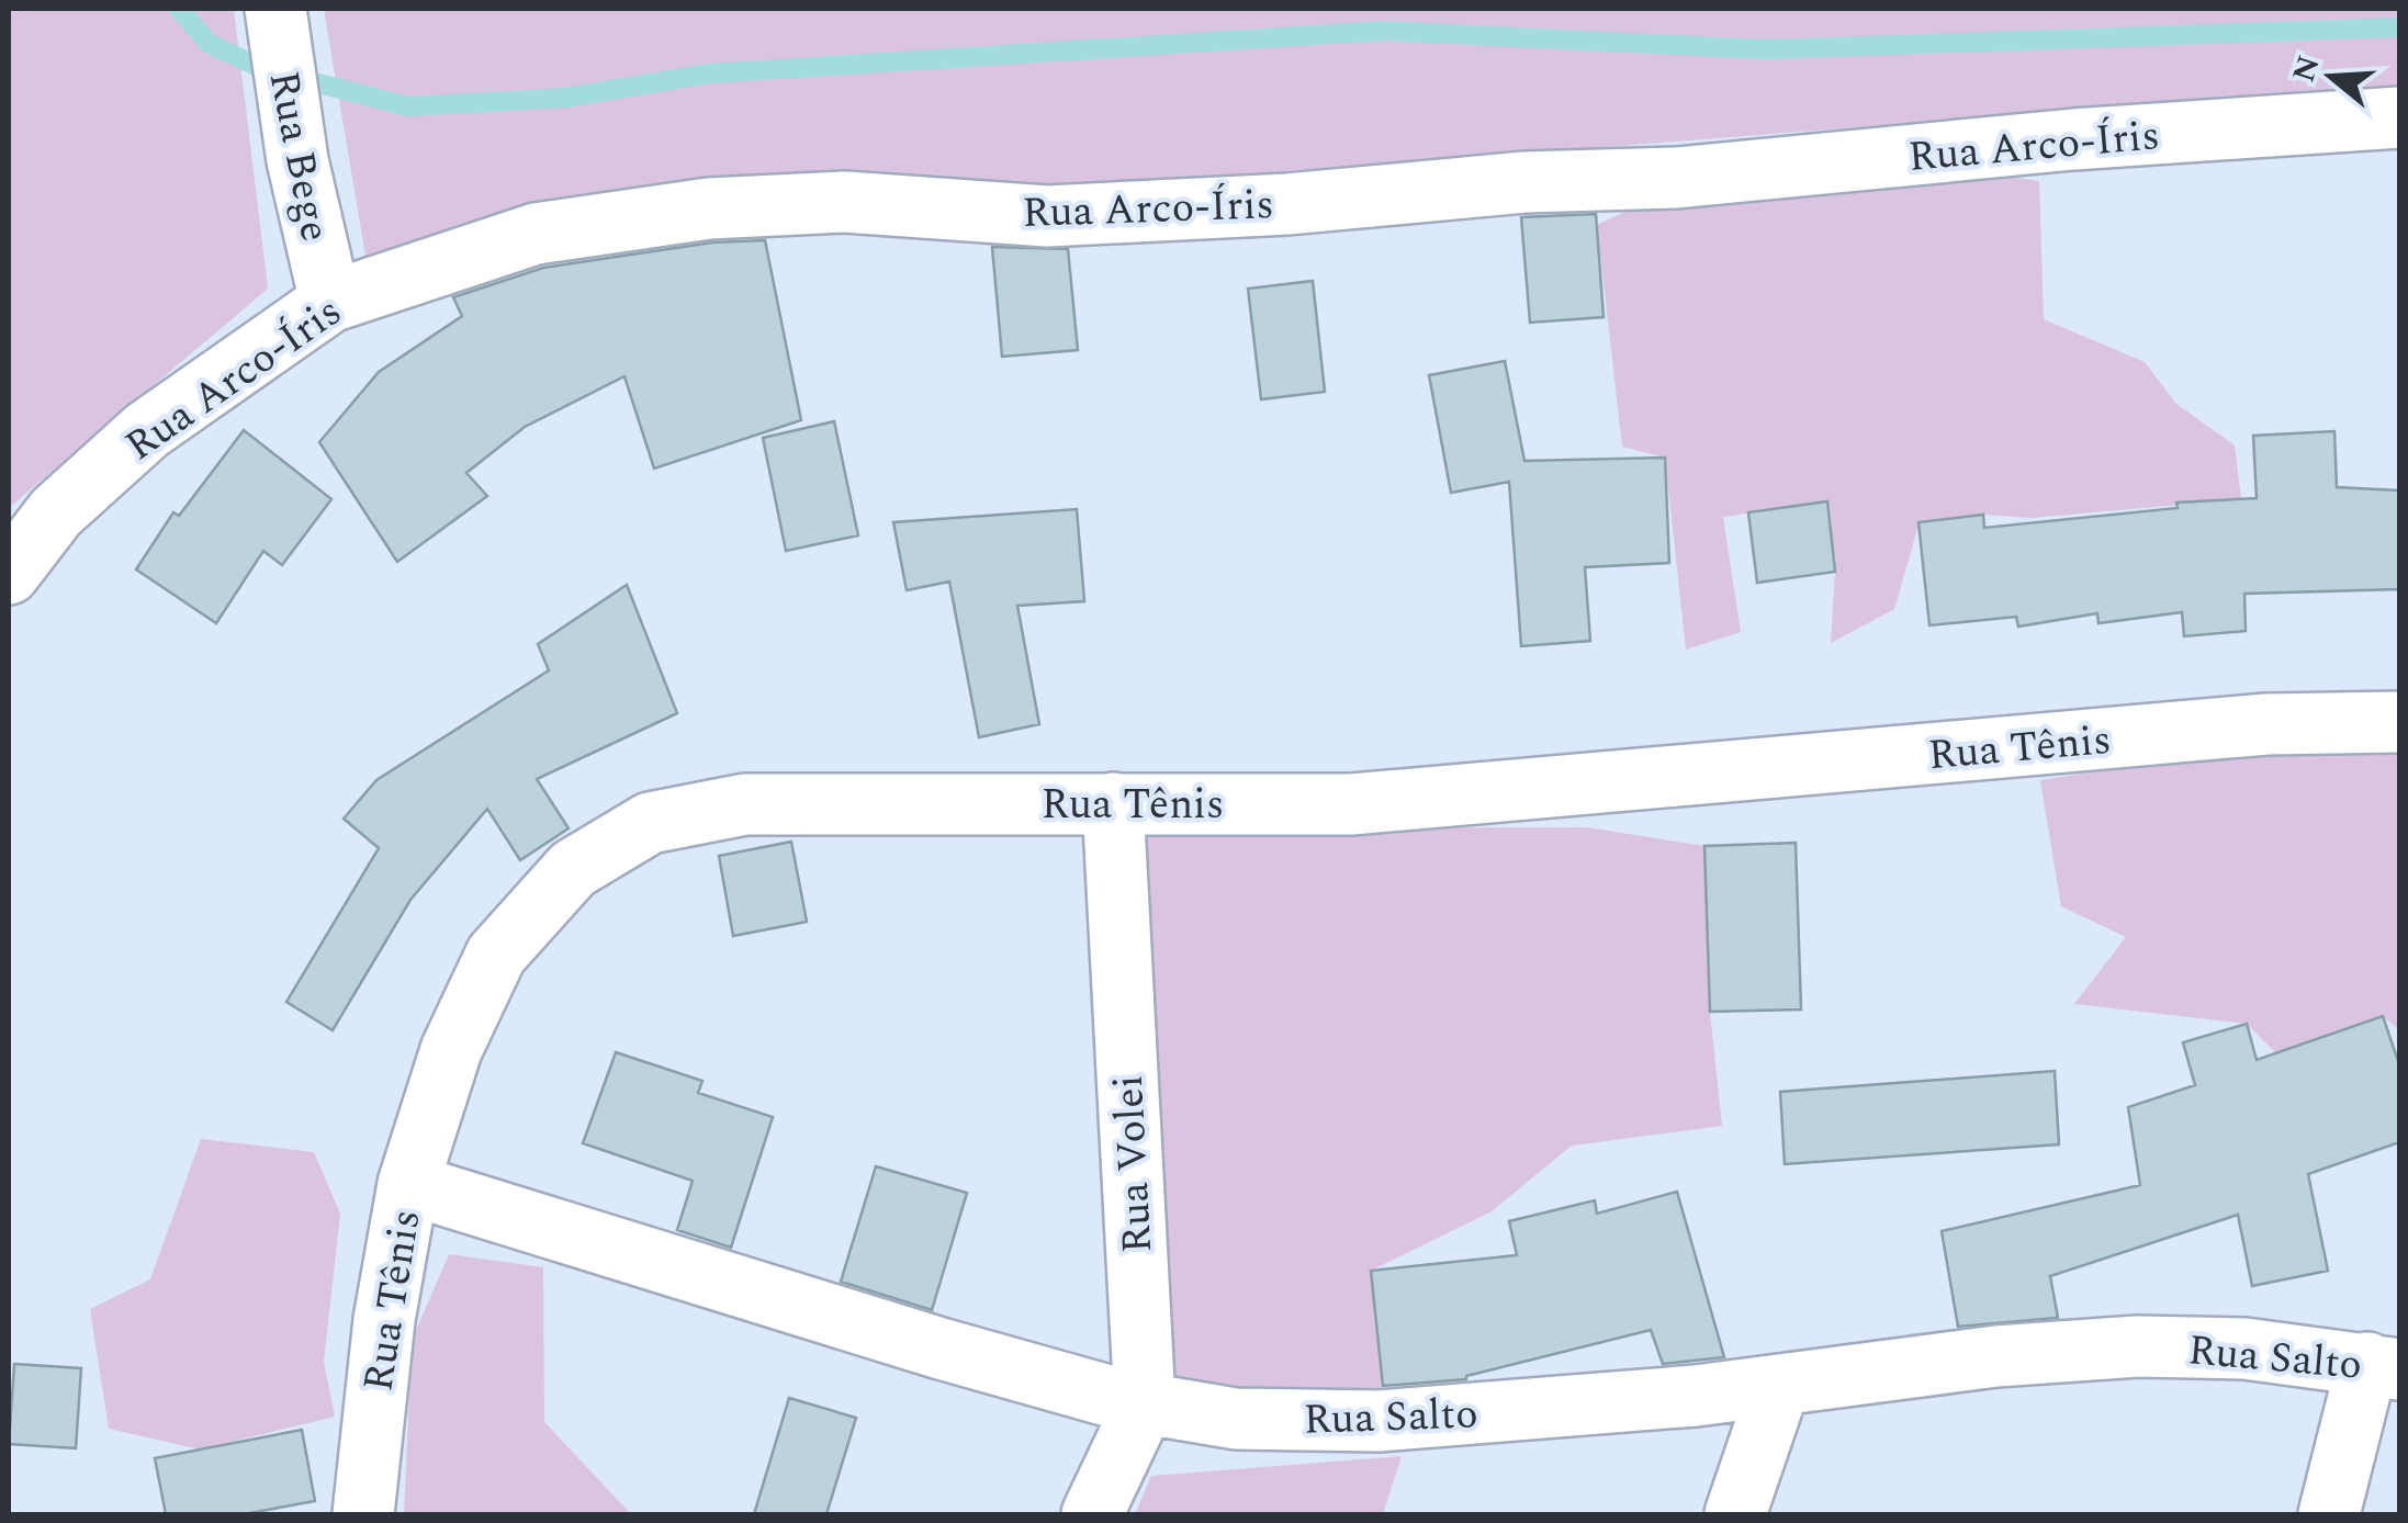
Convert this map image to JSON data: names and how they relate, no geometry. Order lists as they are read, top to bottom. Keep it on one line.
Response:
{"streets":{"street":["Rua Arco-Íris","Rua Bege","Rua Tênis","Rua Volei","Rua Salto"]},"crossings":[["Rua Arco-Íris","Rua Bege"],["Rua Tênis","Rua Volei"],["Rua Tênis","Rua Salto"],["Rua Volei","Rua Salto"]],"north":"left"}
